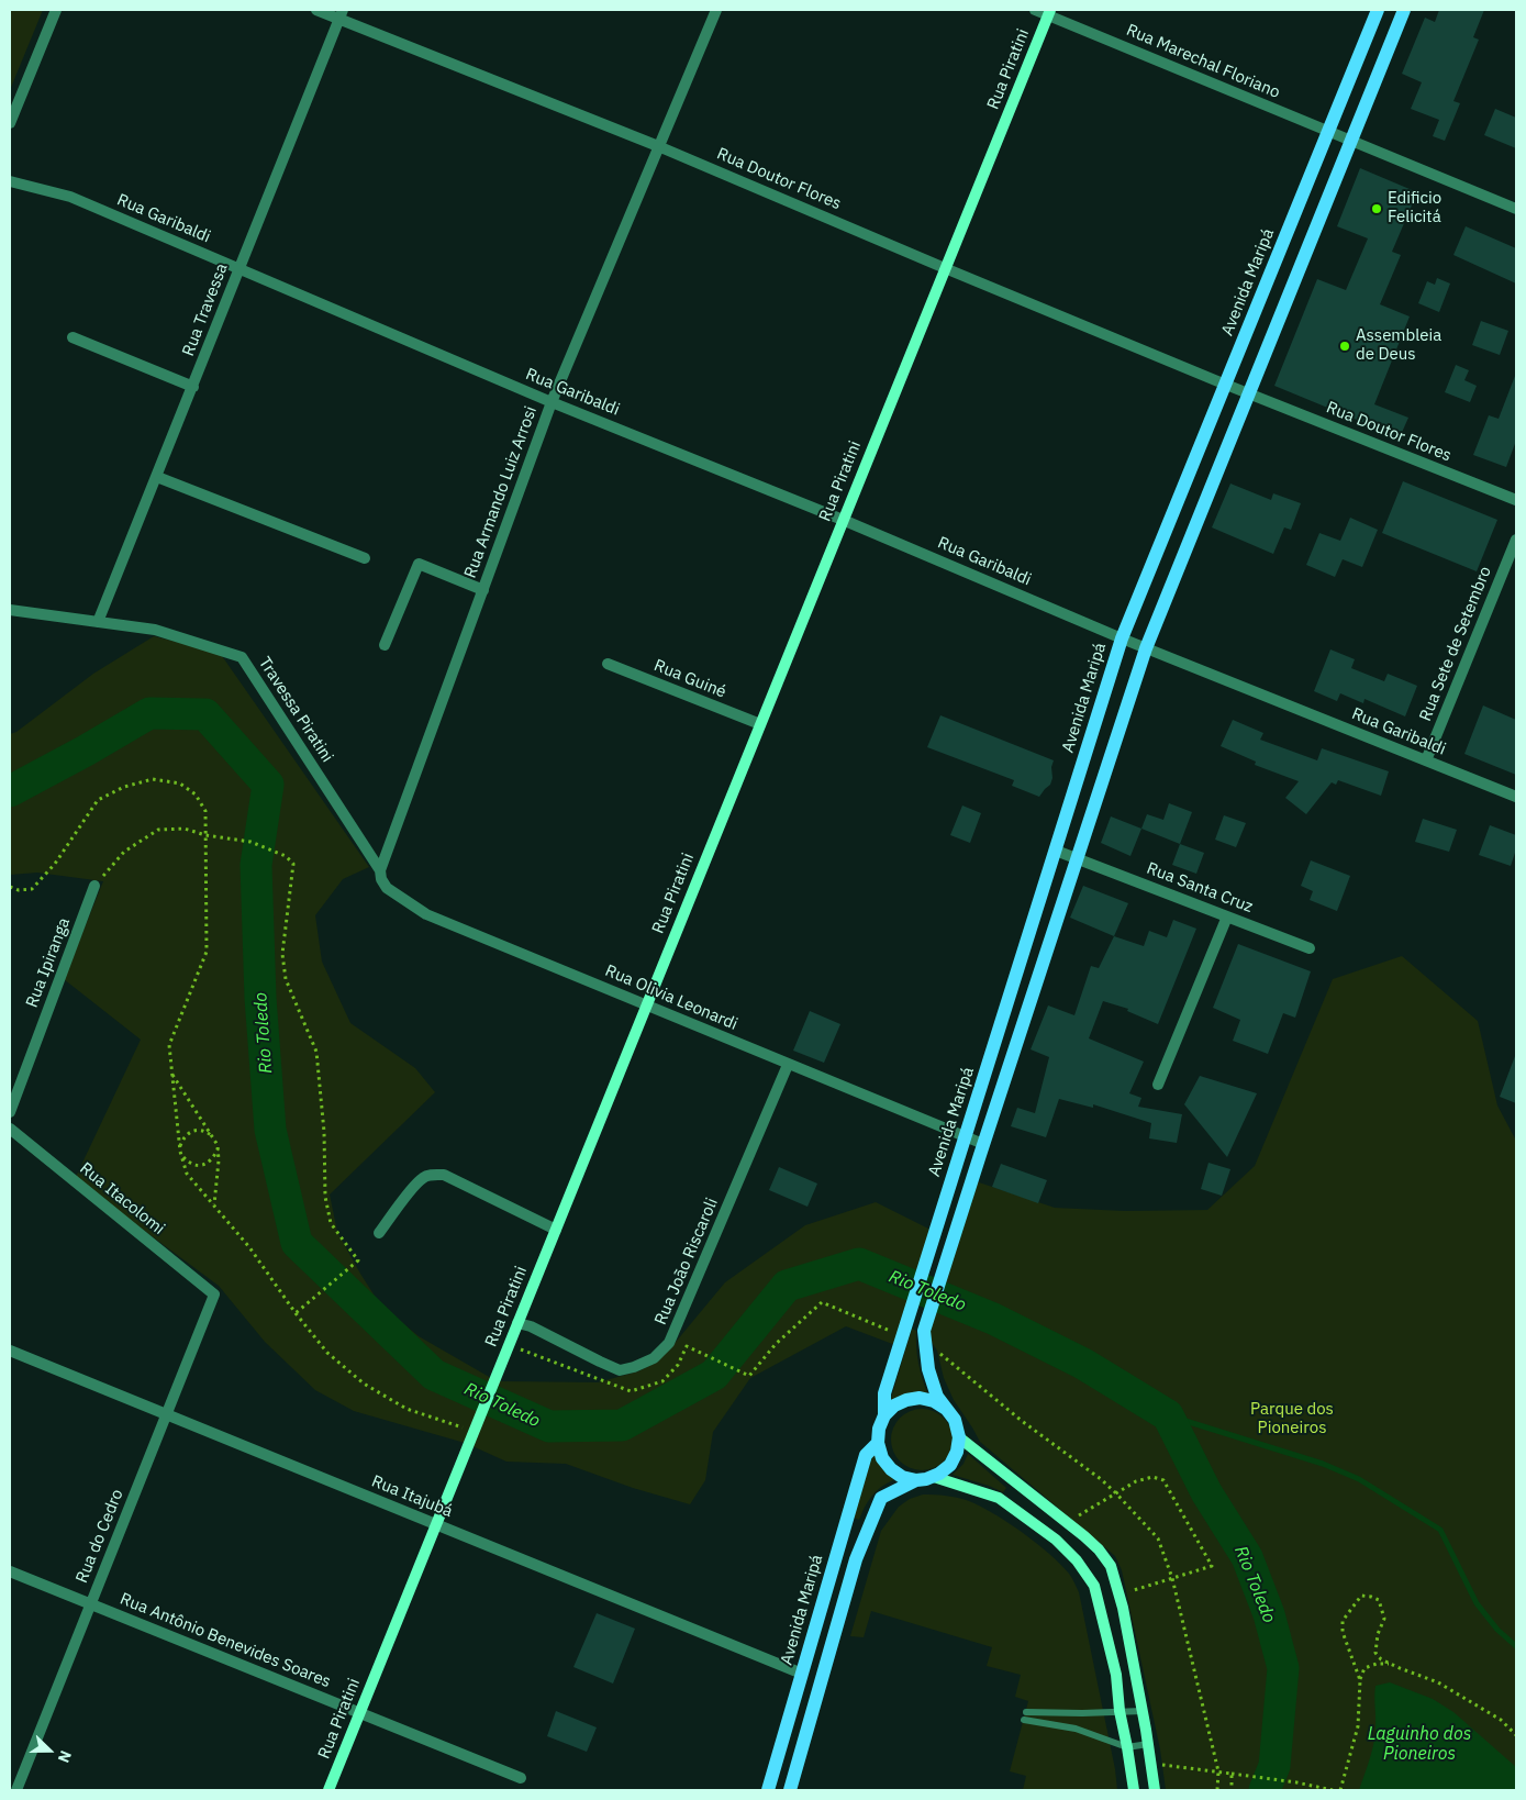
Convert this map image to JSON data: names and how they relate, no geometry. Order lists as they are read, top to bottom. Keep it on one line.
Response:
{"streets":{"main road":["Avenida Maripá"],"street":["Rua Marechal Floriano","Rua Piratini","Rua Doutor Flores","Rua Garibaldi","Rua Travessa","Rua Armando Luiz Arrosi","Rua Sete de Setembro","Rua Guiné","Travessa Piratini","Rua Santa Cruz","Rua Ipiranga","Rua Olivia Leonardi","Rua Itacolomi","Rua João Riscaroli","Rua Itajubá","Rua do Cedro","Rua Antônio Benevides Soares"]},"crossings":[["Rua Marechal Floriano","Rua Piratini"],["Rua Marechal Floriano","Avenida Maripá"],["Rua Piratini","Rua Doutor Flores"],["Rua Piratini","Rua Garibaldi"],["Rua Piratini","Rua Guiné"],["Rua Piratini","Rua Olivia Leonardi"],["Rua Piratini","Rua João Riscaroli"],["Rua Piratini","Rua Itajubá"],["Rua Piratini","Rua Antônio Benevides Soares"],["Rua Doutor Flores","Avenida Maripá"],["Rua Doutor Flores","Rua Travessa"],["Rua Doutor Flores","Rua Armando Luiz Arrosi"],["Rua Garibaldi","Avenida Maripá"],["Rua Garibaldi","Rua Travessa"],["Rua Garibaldi","Rua Armando Luiz Arrosi"],["Rua Garibaldi","Rua Sete de Setembro"],["Avenida Maripá","Rua Santa Cruz"],["Avenida Maripá","Rua Olivia Leonardi"],["Avenida Maripá","Rua Itajubá"],["Rua Travessa","Travessa Piratini"],["Rua Armando Luiz Arrosi","Travessa Piratini"],["Rua Armando Luiz Arrosi","Rua Olivia Leonardi"],["Travessa Piratini","Rua Olivia Leonardi"],["Rua Olivia Leonardi","Rua João Riscaroli"],["Rua Itacolomi","Rua do Cedro"],["Rua Itajubá","Rua do Cedro"],["Rua do Cedro","Rua Antônio Benevides Soares"]],"water":["Rio Toledo","Laguinho dos Pioneiros"],"parks":["Parque dos Pioneiros"],"places":["Edificio Felicitá","Assembleia de Deus"],"north":"right"}
